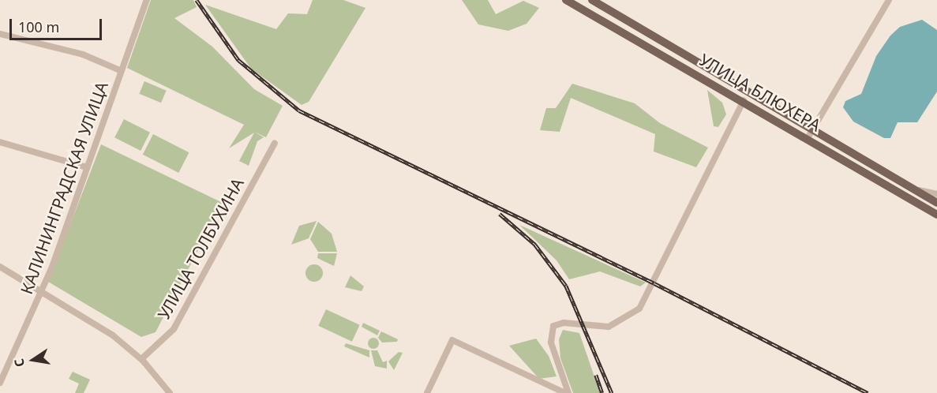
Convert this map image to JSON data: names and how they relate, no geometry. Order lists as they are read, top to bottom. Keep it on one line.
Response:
{"streets":{"main road":["УЛИЦА БЛЮХЕРА"],"street":["КАЛИНИНГРАДСКАЯ УЛИЦА","УЛИЦА ТОЛБУХИНА"]},"scale_bar":"100 m","north":"left"}
